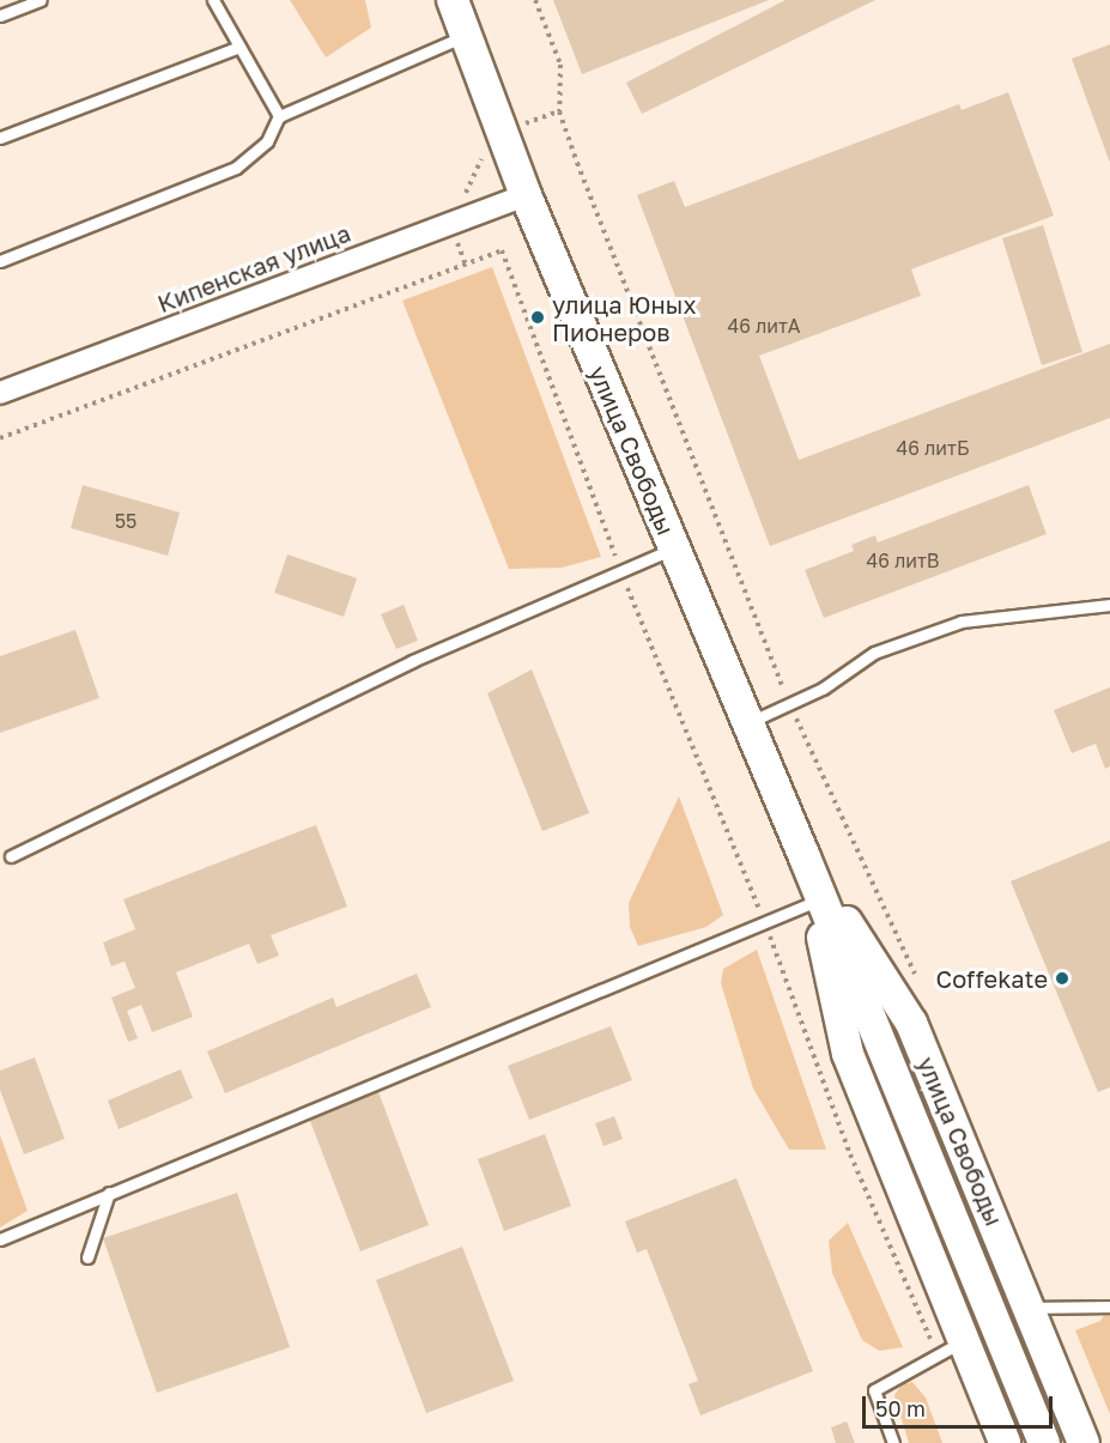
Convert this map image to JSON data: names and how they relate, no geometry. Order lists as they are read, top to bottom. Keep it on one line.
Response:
{"streets":{"main road":["улица Свободы"],"street":["Кипенская улица"]},"crossings":[["Кипенская улица","улица Свободы"]],"places":["улица Юных Пионеров","Coffekate"],"house_numbers":["46 литА","46 литБ","55","46 литВ"],"scale_bar":"50 m"}
